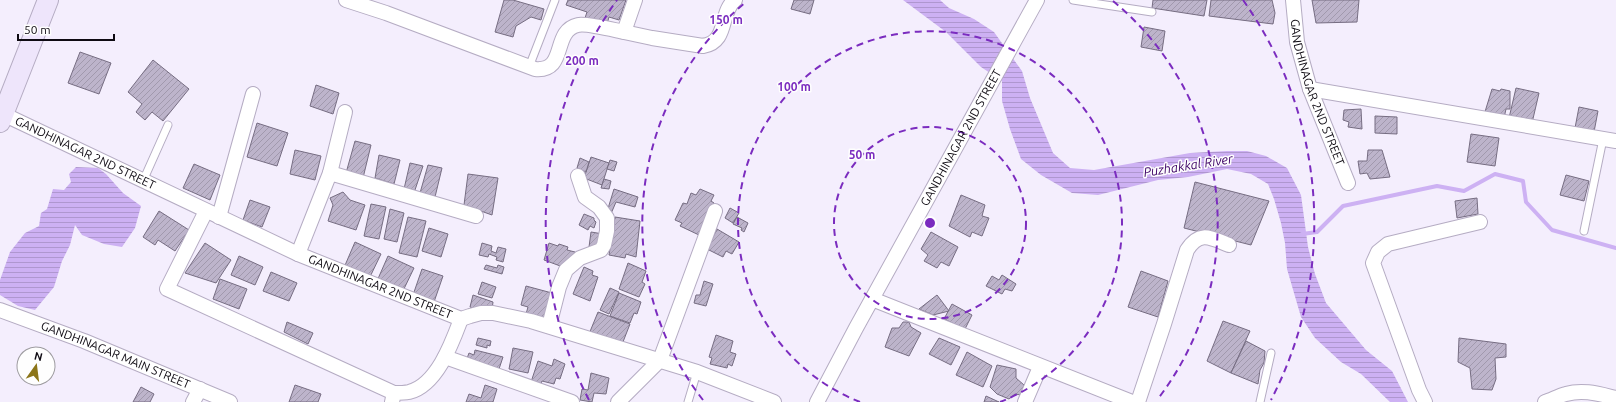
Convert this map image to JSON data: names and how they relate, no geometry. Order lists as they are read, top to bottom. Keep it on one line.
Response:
{"streets":{"street":["GANDHINAGAR 2ND STREET","GANDHINAGAR MAIN STREET"]},"water":["Puzhakkal River"],"scale_bar":"50 m","north":"top","rings":["150 m","200 m","100 m","50 m"]}
